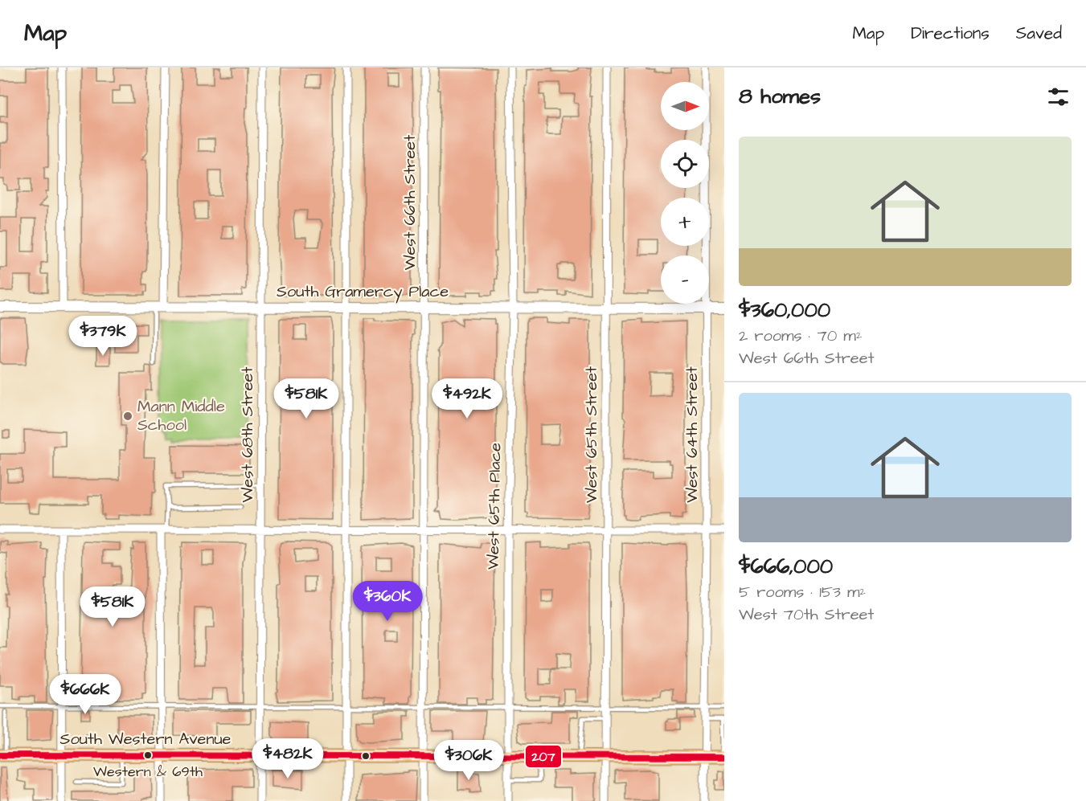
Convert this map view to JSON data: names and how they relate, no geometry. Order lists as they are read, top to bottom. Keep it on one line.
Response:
{"streets":{"main road":["South Western Avenue"],"street":["West 66th Street","South Gramercy Place","West 68th Street","West 65th Street","West 64th Street","West 65th Place"]},"crossings":[["West 66th Street","South Gramercy Place"],["West 66th Street","South Western Avenue"],["South Gramercy Place","West 68th Street"],["South Gramercy Place","West 65th Street"],["South Gramercy Place","West 64th Street"],["South Gramercy Place","West 65th Place"],["West 68th Street","South Western Avenue"],["West 65th Street","South Western Avenue"],["West 64th Street","South Western Avenue"],["West 65th Place","South Western Avenue"]],"places":["Mann Middle School","Western & 69th"],"lines":["transit line 207"],"north":"right","page":{"header":"Map","nav":["Map","Directions","Saved"],"heading":"8 homes","map_buttons":["+","−"],"list":[{"name":"$360,000","note":"2 rooms · 70 m² · West 66th Street"},{"name":"$666,000","note":"5 rooms · 153 m² · West 70th Street"}],"price":["$379K","$581K","$492K","$360K","$581K","$666K","$482K","$306K"]}}
